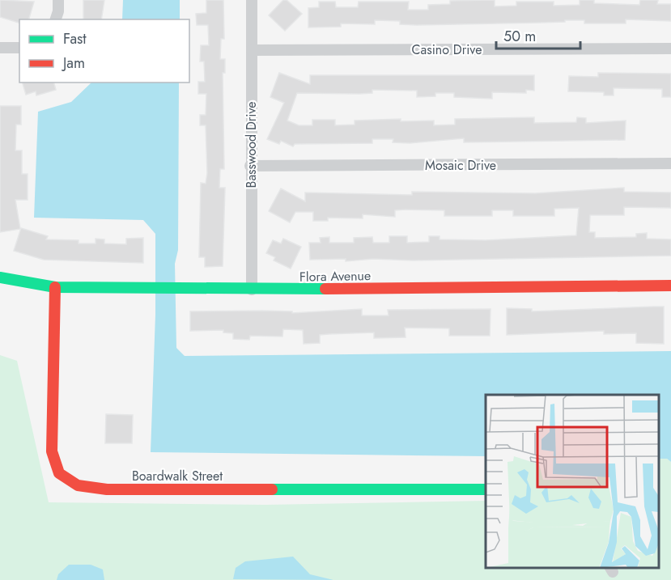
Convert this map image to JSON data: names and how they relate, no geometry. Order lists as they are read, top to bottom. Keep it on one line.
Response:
{"streets":{"street":["Casino Drive","Basswood Drive","Mosaic Drive","Flora Avenue","Boardwalk Street"]},"crossings":[["Casino Drive","Basswood Drive"],["Basswood Drive","Mosaic Drive"],["Basswood Drive","Flora Avenue"],["Flora Avenue","Boardwalk Street"]],"legend":["Fast","Jam"],"scale_bar":"50 m"}
